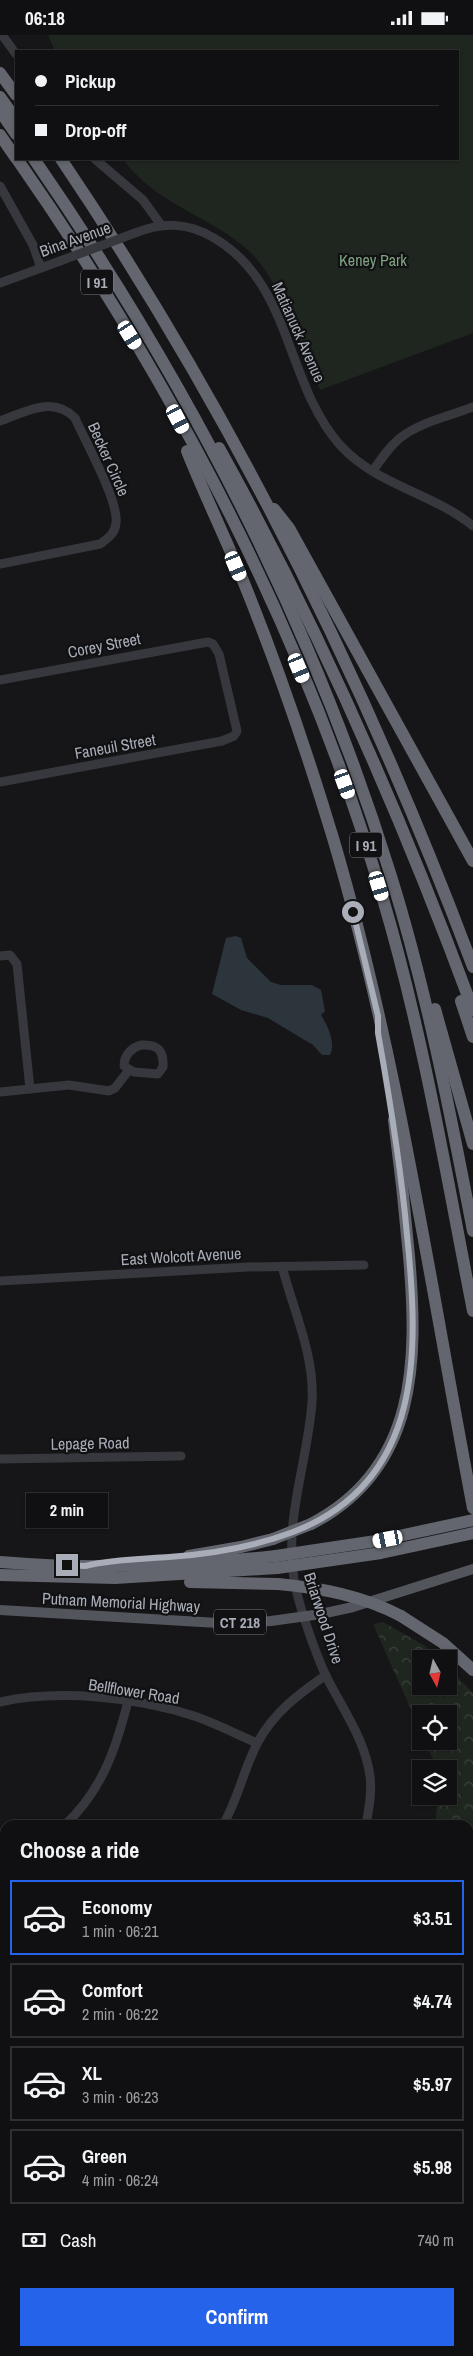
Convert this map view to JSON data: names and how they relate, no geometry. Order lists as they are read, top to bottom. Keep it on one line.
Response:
{"streets":{"highway":["I 91"],"main road":["Putnam Memorial Highway","CT 218"],"street":["Bina Avenue","Matianuck Avenue","Becker Circle","Corey Street","Faneuil Street","East Wolcott Avenue","Lepage Road","Briarwood Drive","Bellflower Road"]},"crossings":[["Bina Avenue","Matianuck Avenue"],["Corey Street","Faneuil Street"],["East Wolcott Avenue","Briarwood Drive"],["Putnam Memorial Highway","Briarwood Drive"]],"parks":["Keney Park"],"north":"bottom","page":{"status":"06:18","banner":["Pickup","Drop-off"],"bubble":"2 min","heading":"Choose a ride","list":[{"name":"Economy","note":"1 min · 06:21","value":"$3.51"},{"name":"Comfort","note":"2 min · 06:22","value":"$4.74"},{"name":"XL","note":"3 min · 06:23","value":"$5.97"},{"name":"Green","note":"4 min · 06:24","value":"$5.98"}],"pay":["Cash","740 m"],"buttons":"Confirm"}}
